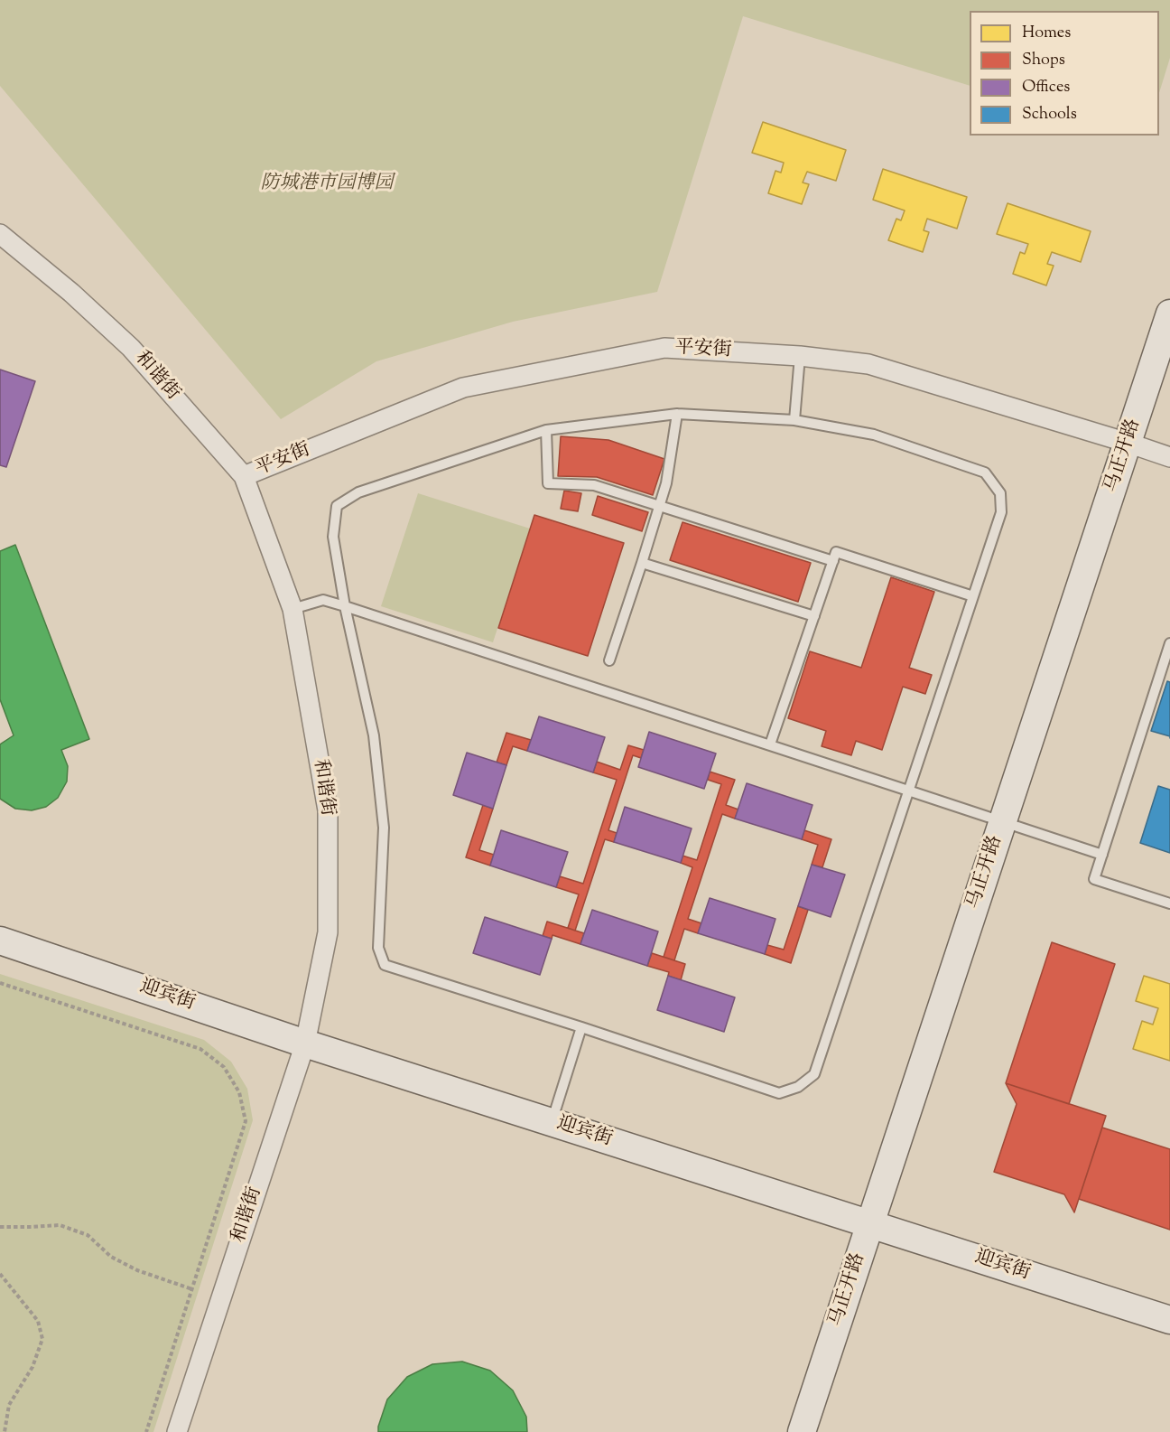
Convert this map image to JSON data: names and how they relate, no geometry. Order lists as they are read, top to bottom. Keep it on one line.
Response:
{"streets":{"main road":["马正开路","迎宾街"],"street":["平安街","和谐街"]},"crossings":[["平安街","和谐街"],["平安街","马正开路"],["和谐街","迎宾街"],["马正开路","迎宾街"]],"parks":["防城港市园博园"],"legend":["Homes","Shops","Offices","Schools"]}
